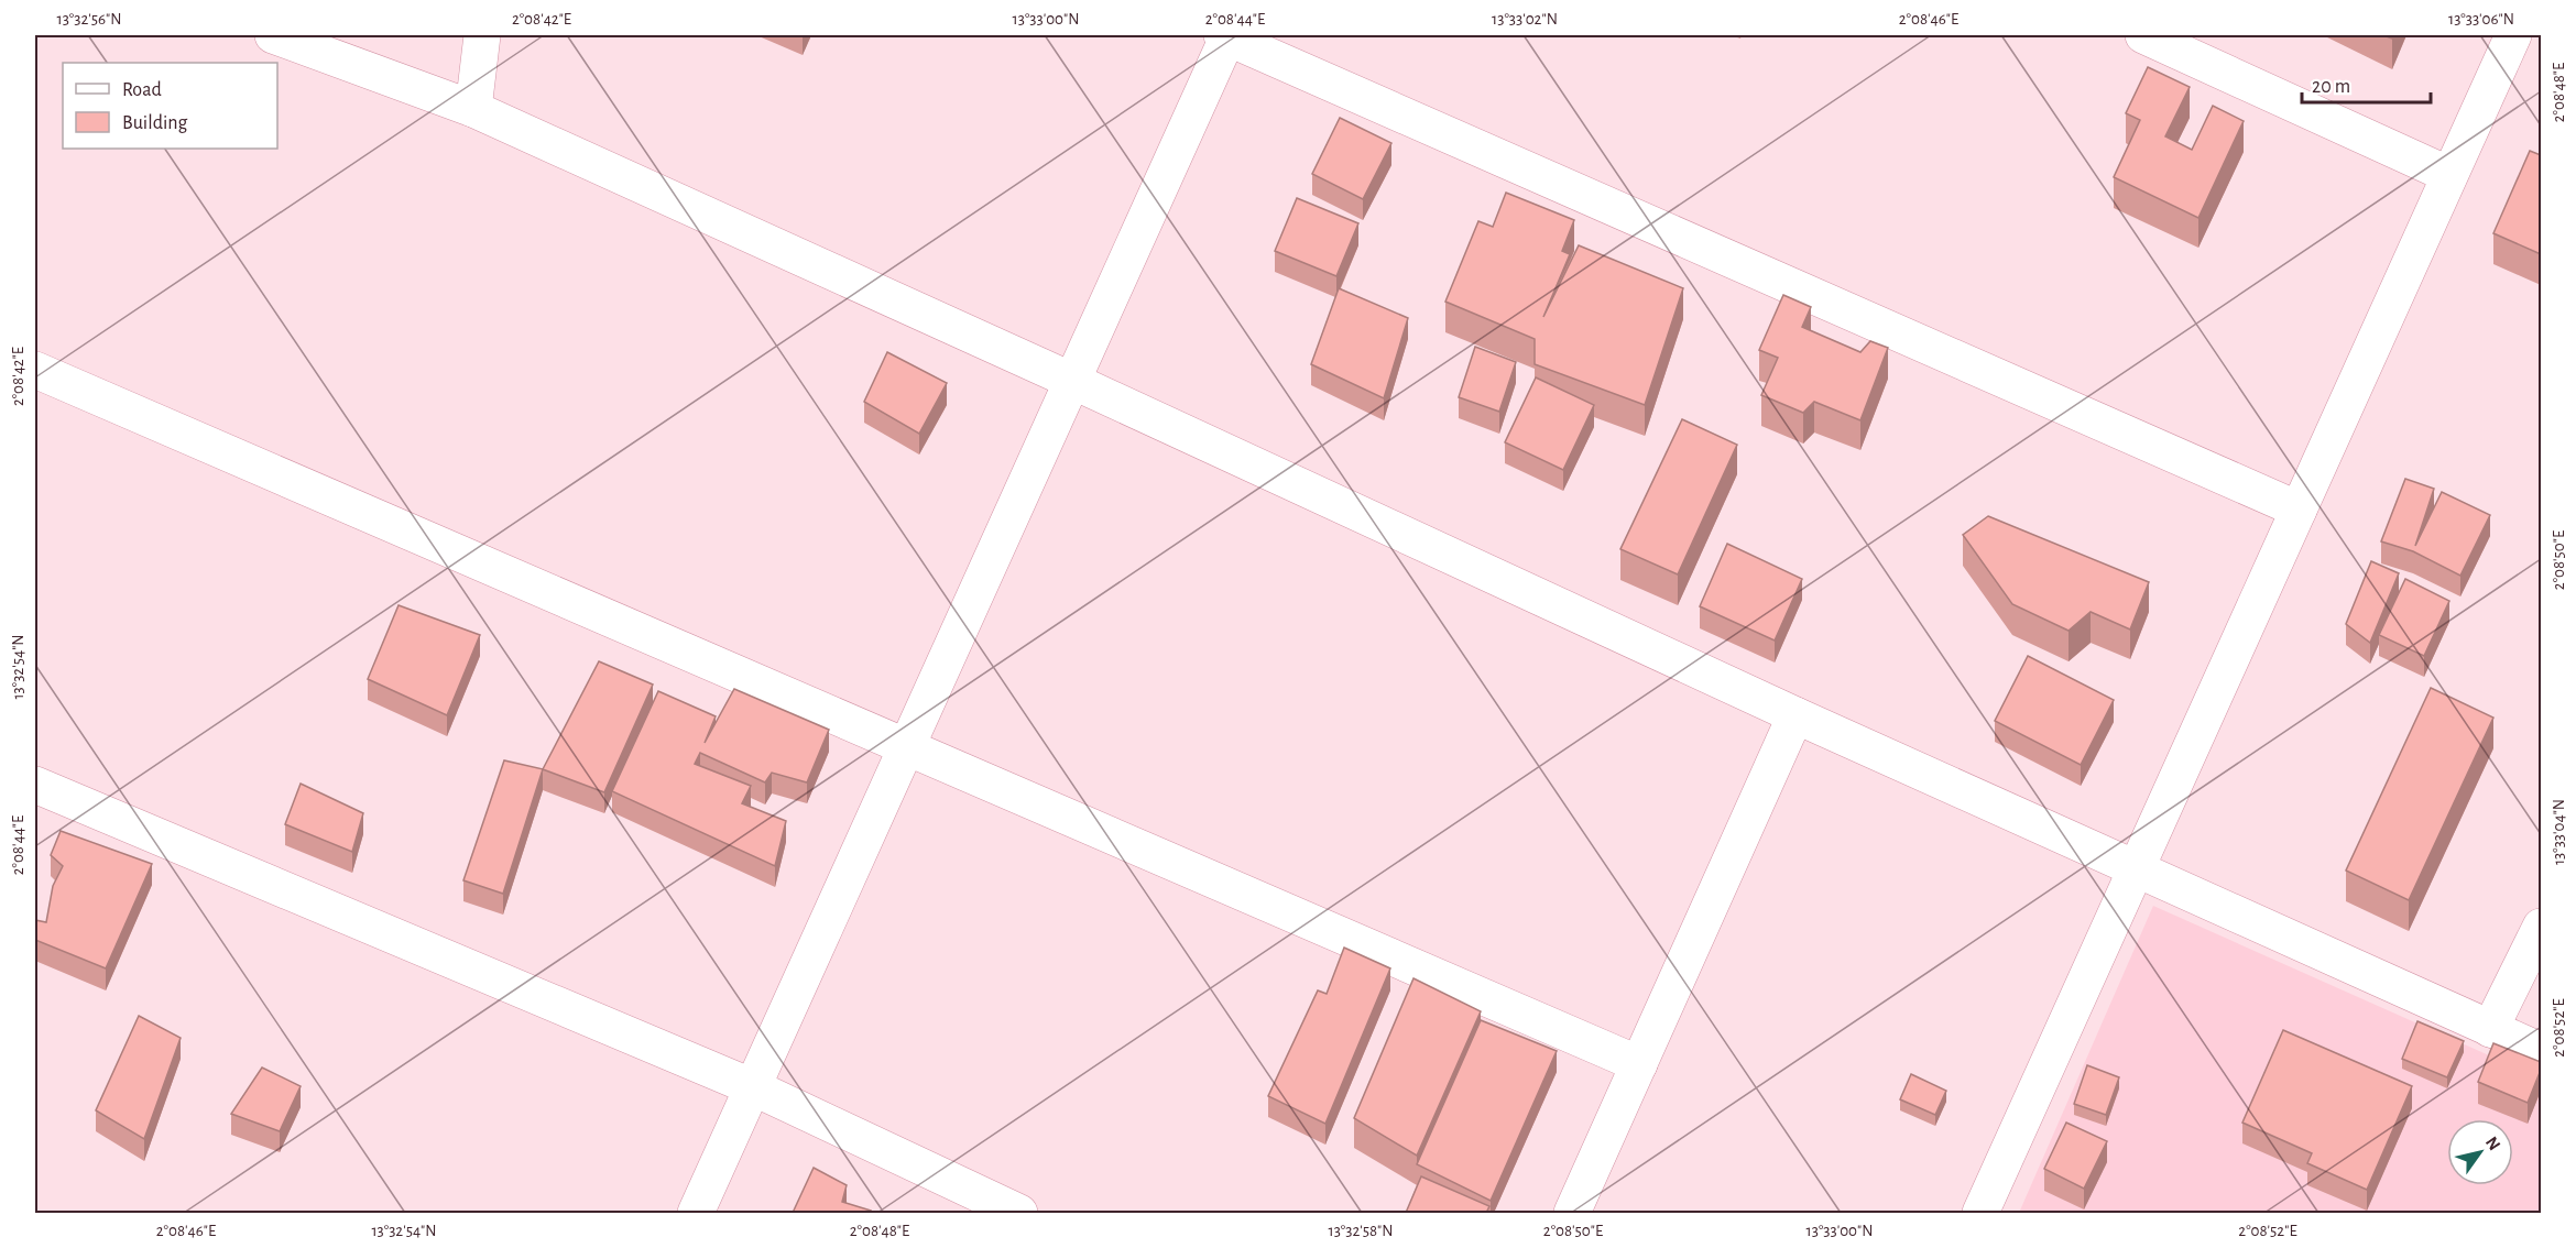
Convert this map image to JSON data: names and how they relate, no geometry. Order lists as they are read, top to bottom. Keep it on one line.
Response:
{"legend":["Road","Building"],"scale_bar":"20 m","north":"top right","coordinates":["13°32'56\"N","2°08'42\"E","13°33'00\"N","2°08'44\"E","13°33'02\"N","2°08'46\"E","13°33'06\"N","2°08'48\"E","2°08'50\"E","13°32'54\"N","13°33'04\"N","2°08'52\"E","13°32'58\"N"]}
